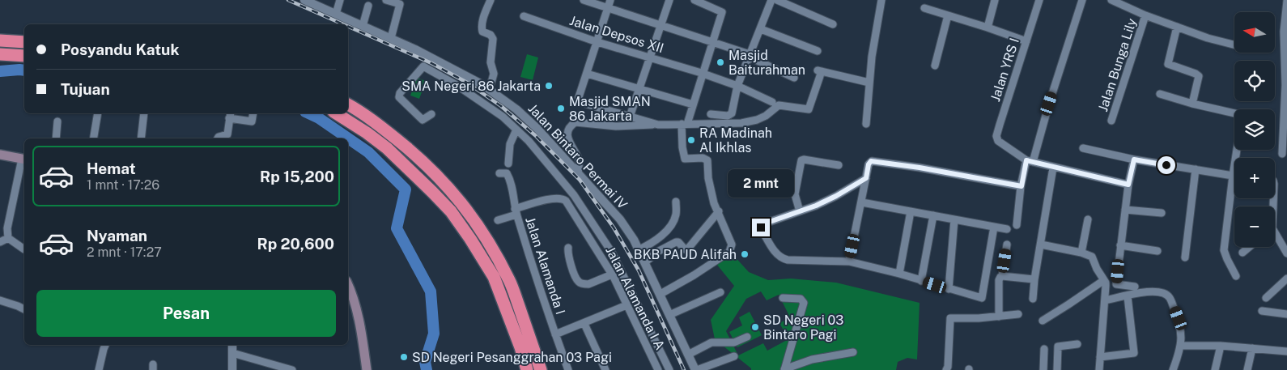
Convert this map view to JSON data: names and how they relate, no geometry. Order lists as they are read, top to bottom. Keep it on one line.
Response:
{"streets":{"street":["Jalan Depsos XII","Jalan Bunga Lily","Jalan YRS I","Jalan Bintaro Permai IV","Jalan Alamanda I","Jalan Alamanda I A"]},"crossings":[["Jalan Alamanda I","Jalan Alamanda I A"]],"places":["Masjid Baiturahman","SMA Negeri 86 Jakarta","Masjid SMAN 86 Jakarta","RA Madinah Al Ikhlas","BKB PAUD Alifah","SD Negeri 03 Bintaro Pagi","SD Negeri Pesanggrahan 03 Pagi"],"north":"left","page":{"map_buttons":["+","−"],"banner":["Posyandu Katuk","Tujuan"],"list":[{"name":"Hemat","note":"1 mnt · 17:26","value":"Rp 15,200"},{"name":"Nyaman","note":"2 mnt · 17:27","value":"Rp 20,600"}],"bubble":"2 mnt","buttons":"Pesan"}}
